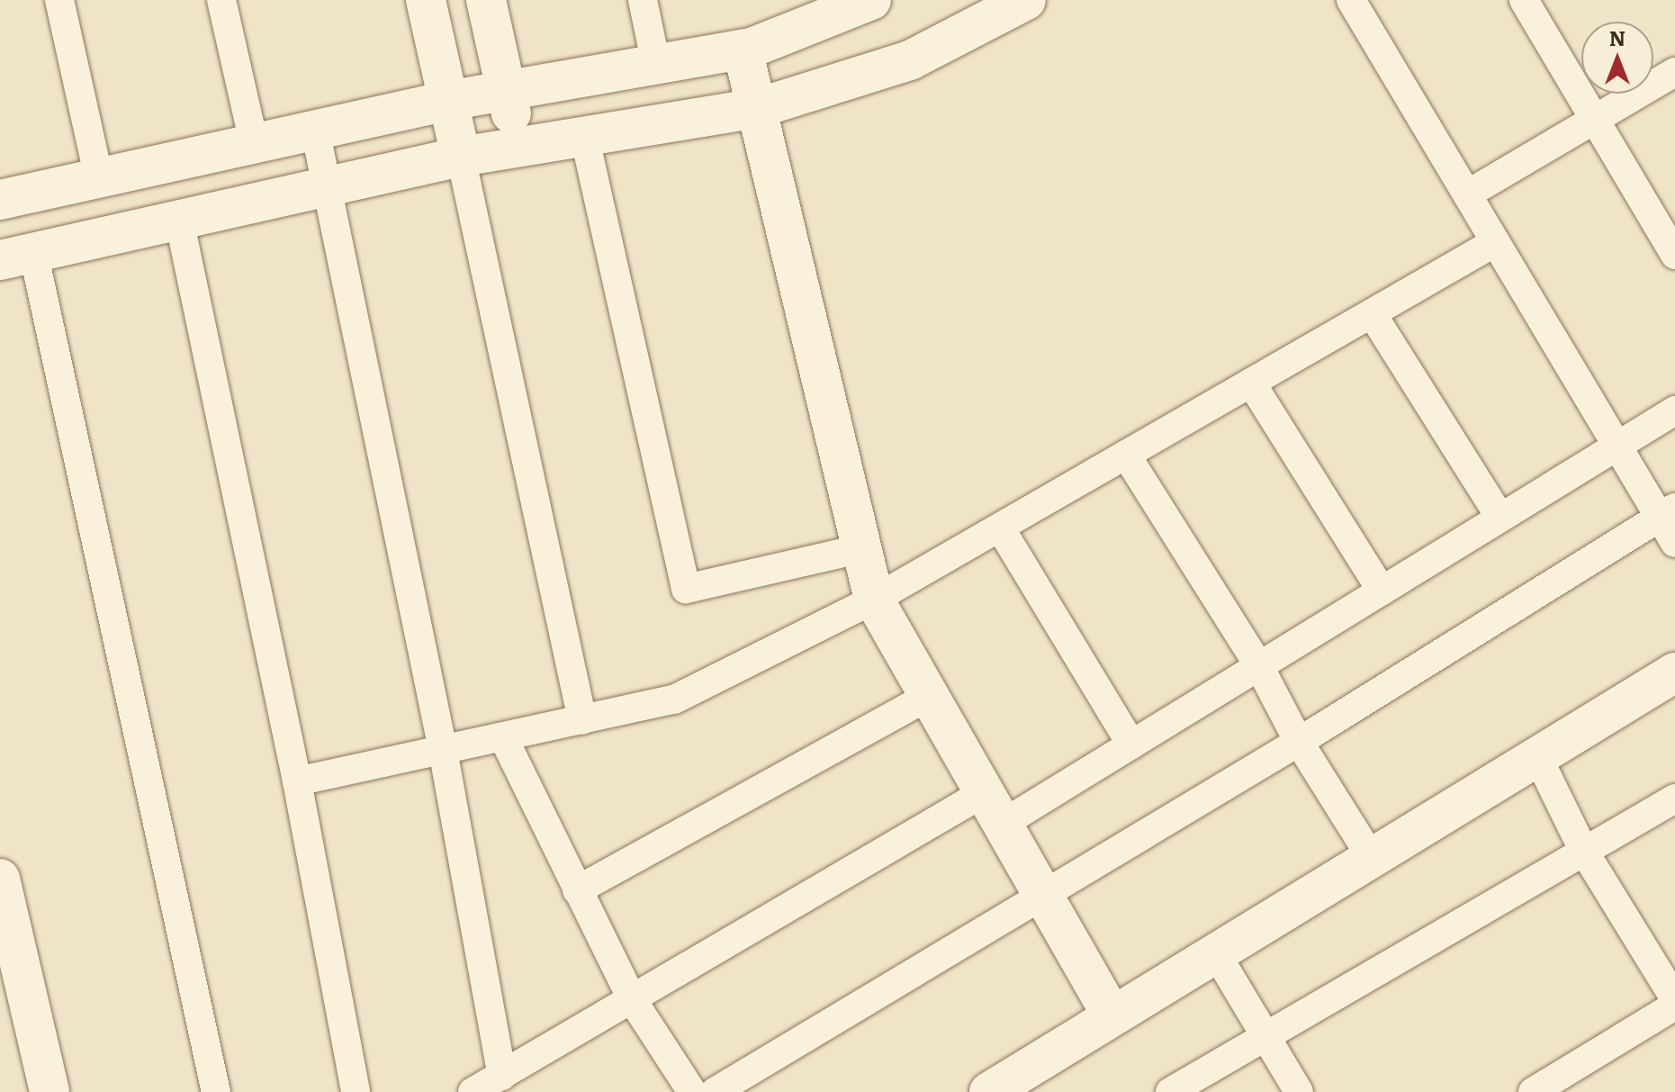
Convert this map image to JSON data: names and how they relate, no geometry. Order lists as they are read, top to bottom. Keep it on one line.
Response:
{"north":"top"}
